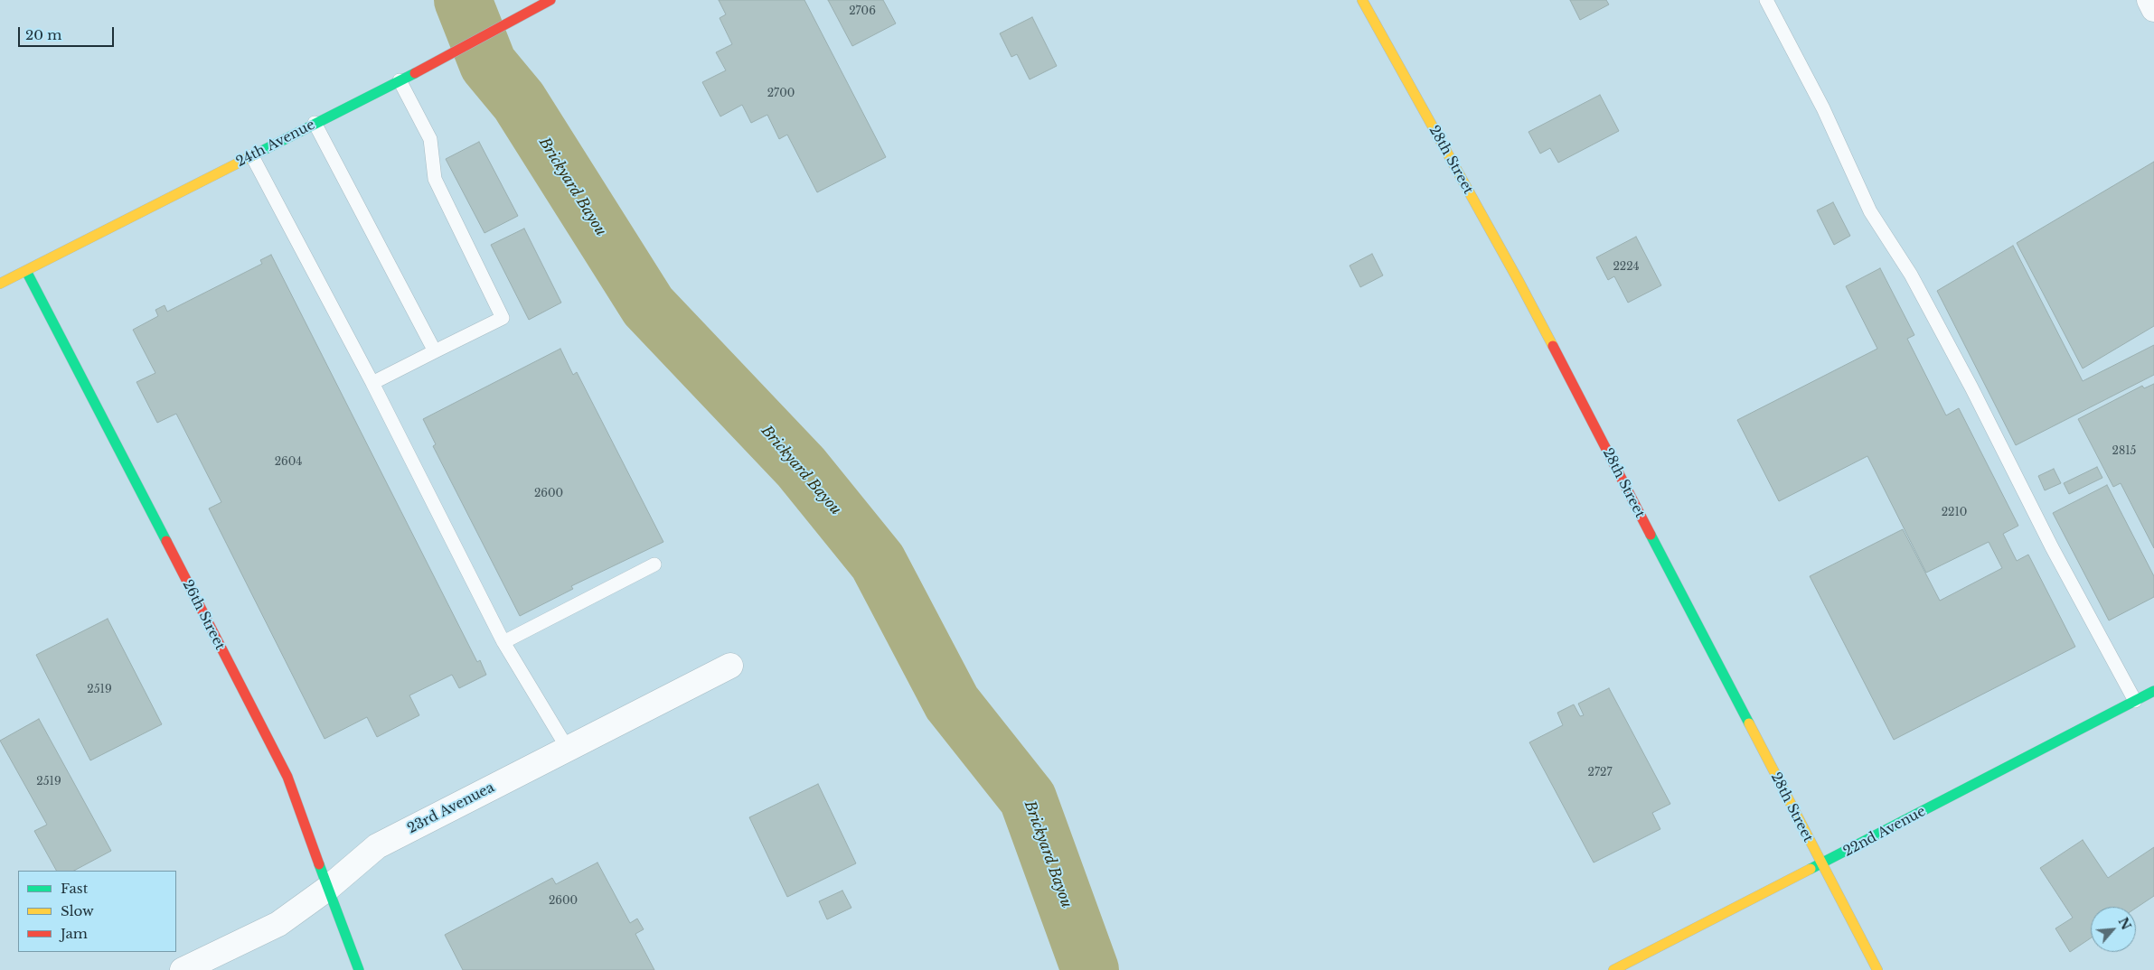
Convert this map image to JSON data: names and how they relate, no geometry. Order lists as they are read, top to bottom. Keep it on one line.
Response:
{"streets":{"street":["24th Avenue","28th Street","26th Street","23rd Avenuea","22nd Avenue"]},"crossings":[["24th Avenue","26th Street"],["28th Street","22nd Avenue"],["26th Street","23rd Avenuea"]],"water":["Brickyard Bayou"],"house_numbers":["2706","2700","2224","2815","2604","2600","2210","2519","2727","2519","2600"],"legend":["Fast","Slow","Jam"],"scale_bar":"20 m","north":"top right"}
